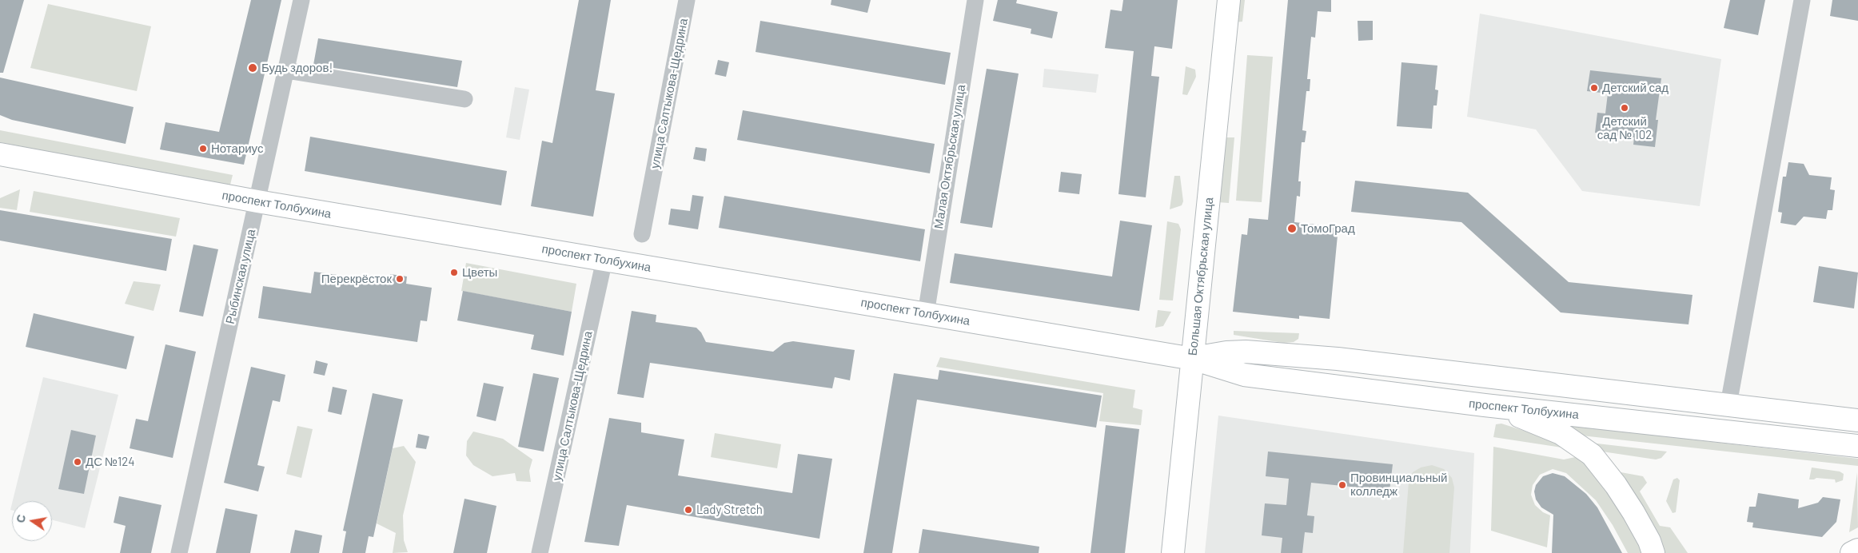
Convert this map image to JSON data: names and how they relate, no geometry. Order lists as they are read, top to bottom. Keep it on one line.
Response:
{"streets":{"main road":["проспект Толбухина","Большая Октябрьская улица"],"street":["улица Салтыкова-Щедрина","Малая Октябрьская улица","Рыбинская улица"]},"crossings":[["улица Салтыкова-Щедрина","проспект Толбухина"],["Малая Октябрьская улица","проспект Толбухина"],["проспект Толбухина","Рыбинская улица"],["проспект Толбухина","Большая Октябрьская улица"]],"places":["Будь здоров!","Детский сад","Детский сад № 102","Нотариус","ТомоГрад","Цветы","Перекрёсток","ДС №124","Провинциальный колледж","Lady Stretch"],"north":"left"}
